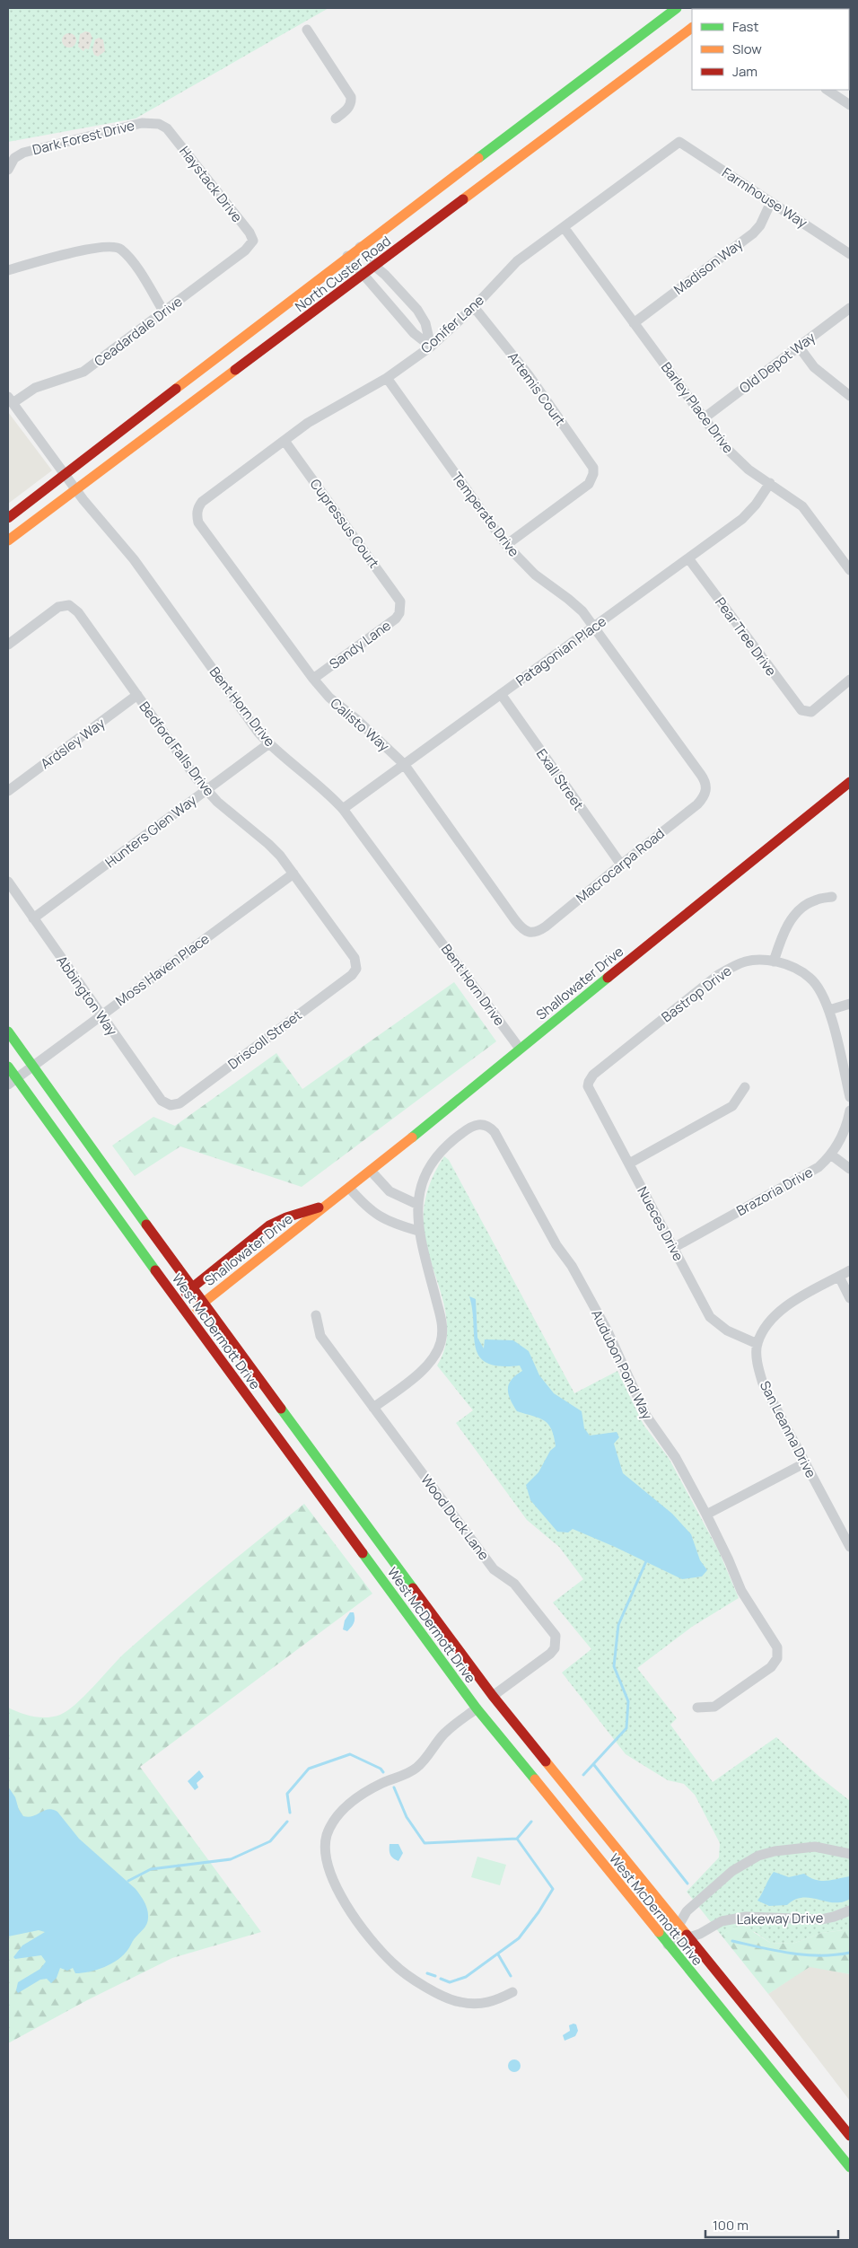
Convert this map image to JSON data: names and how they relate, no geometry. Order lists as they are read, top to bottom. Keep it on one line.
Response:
{"streets":{"main road":["North Custer Road","Shallowater Drive","West McDermott Drive"],"street":["Dark Forest Drive","Haystack Drive","Farmhouse Way","Madison Way","Conifer Lane","Ceadardale Drive","Old Depot Way","Artemis Court","Barley Place Drive","Temperate Drive","Cupressus Court","Pear Tree Drive","Sandy Lane","Patagonian Place","Bent Horn Drive","Calisto Way","Ardsley Way","Bedford Falls Drive","Exall Street","Hunters Glen Way","Macrocarpa Road","Moss Haven Place","Bastrop Drive","Abbington Way","Driscoll Street","Brazoria Drive","Nueces Drive","Audubon Pond Way","San Leanna Drive","Wood Duck Lane","Lakeway Drive"]},"crossings":[["Dark Forest Drive","Haystack Drive"],["Haystack Drive","Ceadardale Drive"],["Farmhouse Way","Madison Way"],["Farmhouse Way","Conifer Lane"],["Madison Way","Barley Place Drive"],["North Custer Road","Bent Horn Drive"],["Conifer Lane","Artemis Court"],["Conifer Lane","Barley Place Drive"],["Conifer Lane","Temperate Drive"],["Conifer Lane","Cupressus Court"],["Conifer Lane","Calisto Way"],["Ceadardale Drive","Bent Horn Drive"],["Old Depot Way","Barley Place Drive"],["Artemis Court","Temperate Drive"],["Barley Place Drive","Patagonian Place"],["Temperate Drive","Patagonian Place"],["Temperate Drive","Macrocarpa Road"],["Cupressus Court","Sandy Lane"],["Pear Tree Drive","Patagonian Place"],["Sandy Lane","Calisto Way"],["Patagonian Place","Bent Horn Drive"],["Patagonian Place","Calisto Way"],["Patagonian Place","Exall Street"],["Bent Horn Drive","Hunters Glen Way"],["Bent Horn Drive","Shallowater Drive"],["Calisto Way","Macrocarpa Road"],["Ardsley Way","Bedford Falls Drive"],["Bedford Falls Drive","Hunters Glen Way"],["Bedford Falls Drive","Moss Haven Place"],["Bedford Falls Drive","Driscoll Street"],["Exall Street","Macrocarpa Road"],["Hunters Glen Way","Abbington Way"],["Moss Haven Place","Abbington Way"],["Moss Haven Place","West McDermott Drive"],["Shallowater Drive","West McDermott Drive"],["Bastrop Drive","Nueces Drive"],["Abbington Way","Driscoll Street"],["Brazoria Drive","Nueces Drive"],["Nueces Drive","San Leanna Drive"],["West McDermott Drive","Wood Duck Lane"],["West McDermott Drive","Lakeway Drive"]],"legend":["Fast","Slow","Jam"],"scale_bar":"100 m"}
